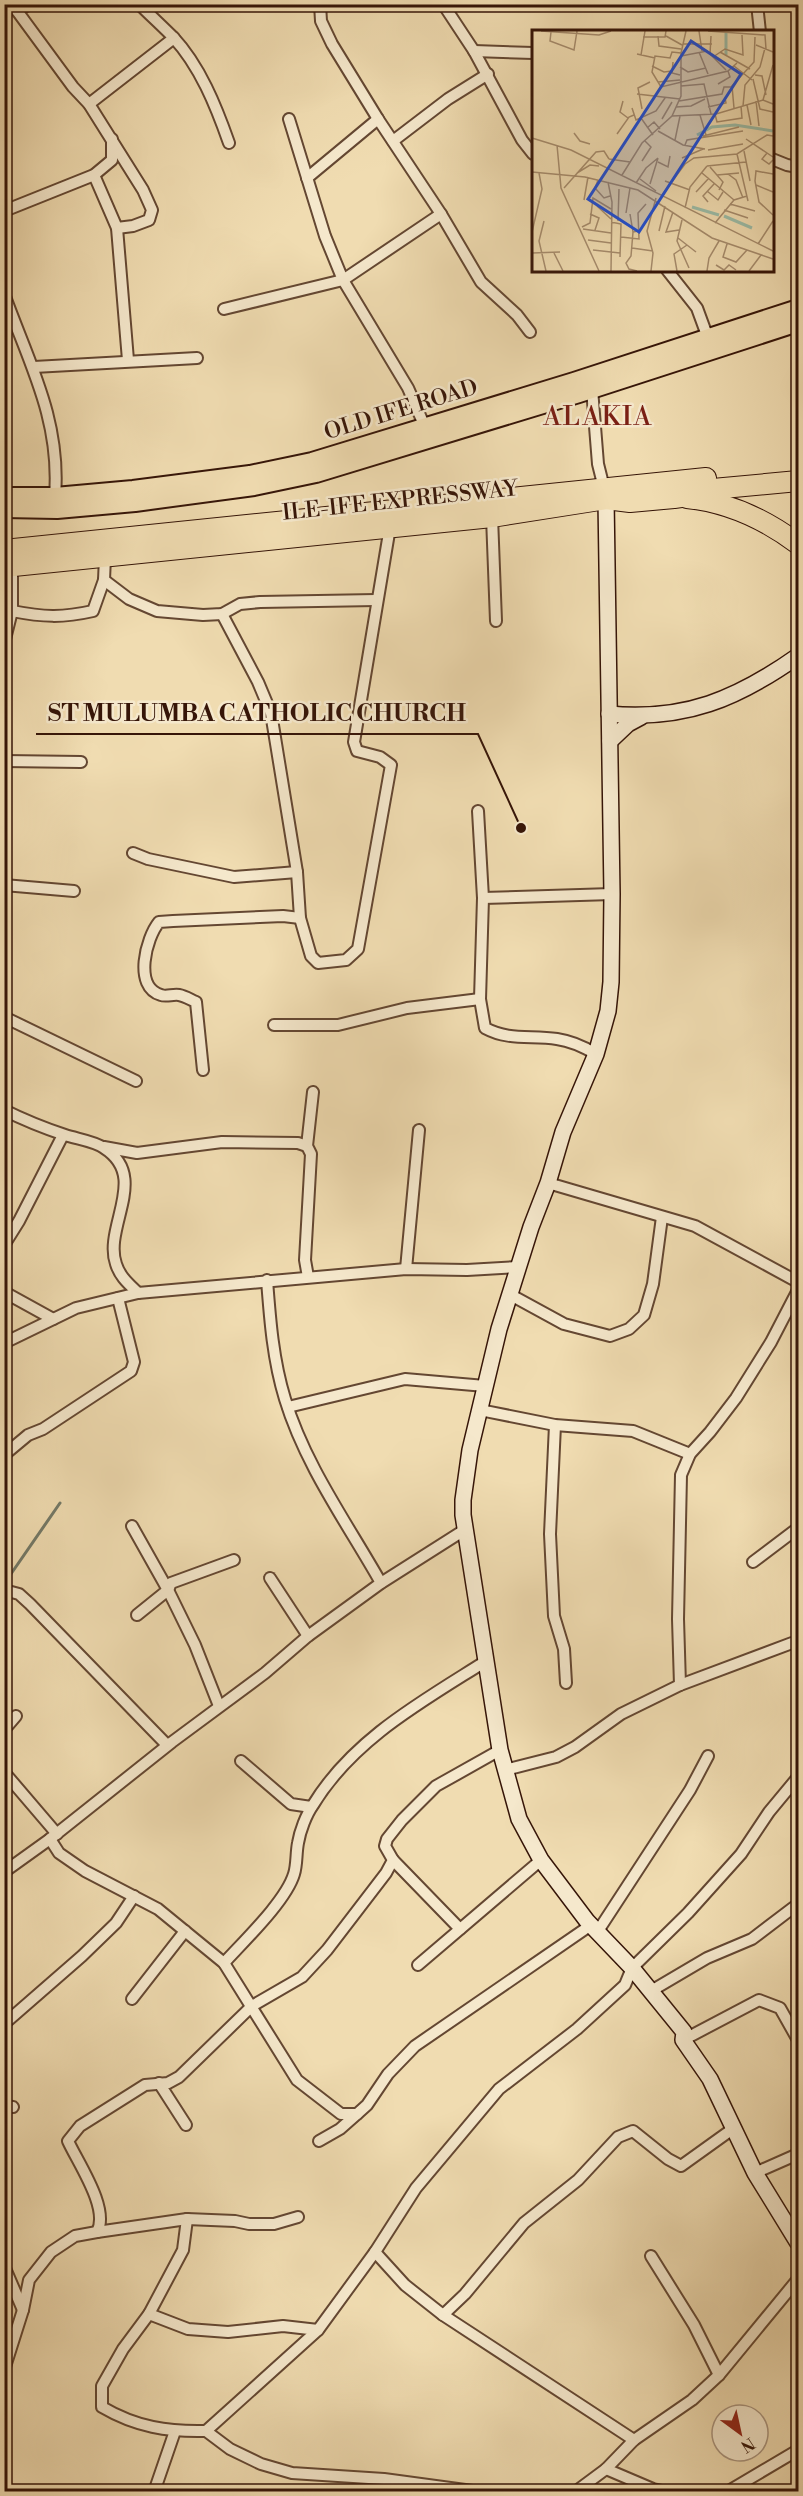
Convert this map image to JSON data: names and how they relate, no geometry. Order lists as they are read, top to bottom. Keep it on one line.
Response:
{"streets":{"highway":["ILE-IFE EXPRESSWAY"],"main road":["OLD IFE ROAD"]},"districts":["ALAKIA"],"places":["ST MULUMBA CATHOLIC CHURCH"],"north":"bottom right"}
